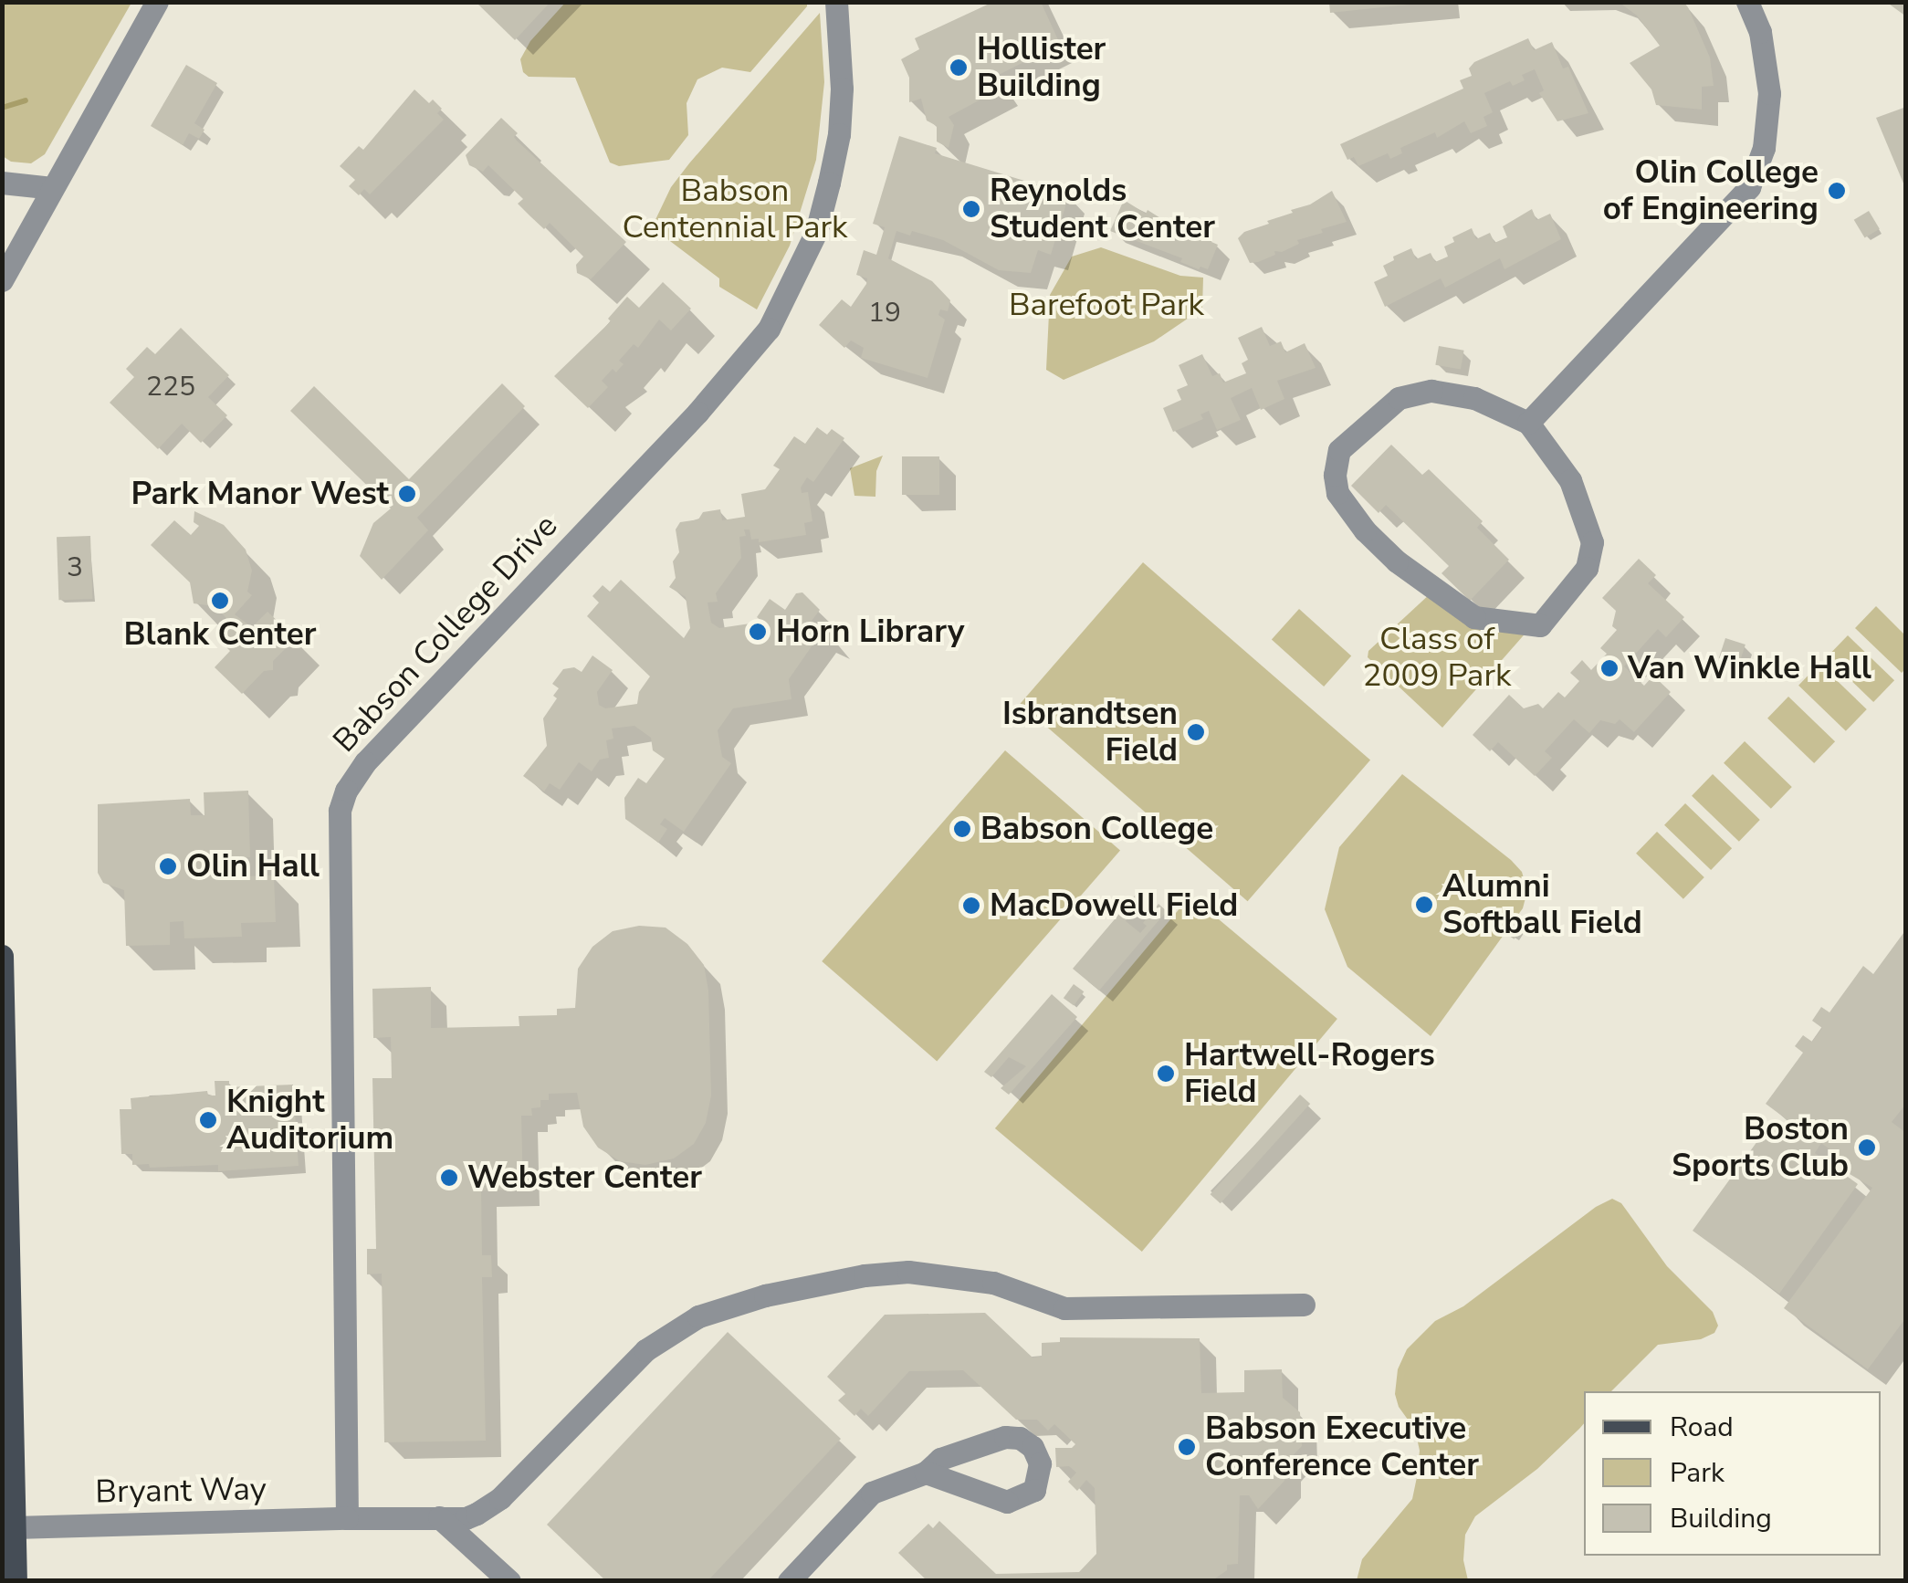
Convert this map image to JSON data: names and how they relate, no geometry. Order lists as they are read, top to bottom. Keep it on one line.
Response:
{"streets":{"street":["Babson College Drive","Bryant Way"]},"crossings":[["Babson College Drive","Bryant Way"]],"parks":["Babson Centennial Park","Barefoot Park","Class of 2009 Park"],"places":["Hollister Building","Olin College of Engineering","Reynolds Student Center","Park Manor West","Blank Center","Horn Library","Van Winkle Hall","Isbrandtsen Field","Babson College","Olin Hall","Alumni Softball Field","MacDowell Field","Hartwell-Rogers Field","Knight Auditorium","Boston Sports Club","Webster Center","Babson Executive Conference Center"],"house_numbers":["19","225","3"],"legend":["Road","Park","Building"]}
